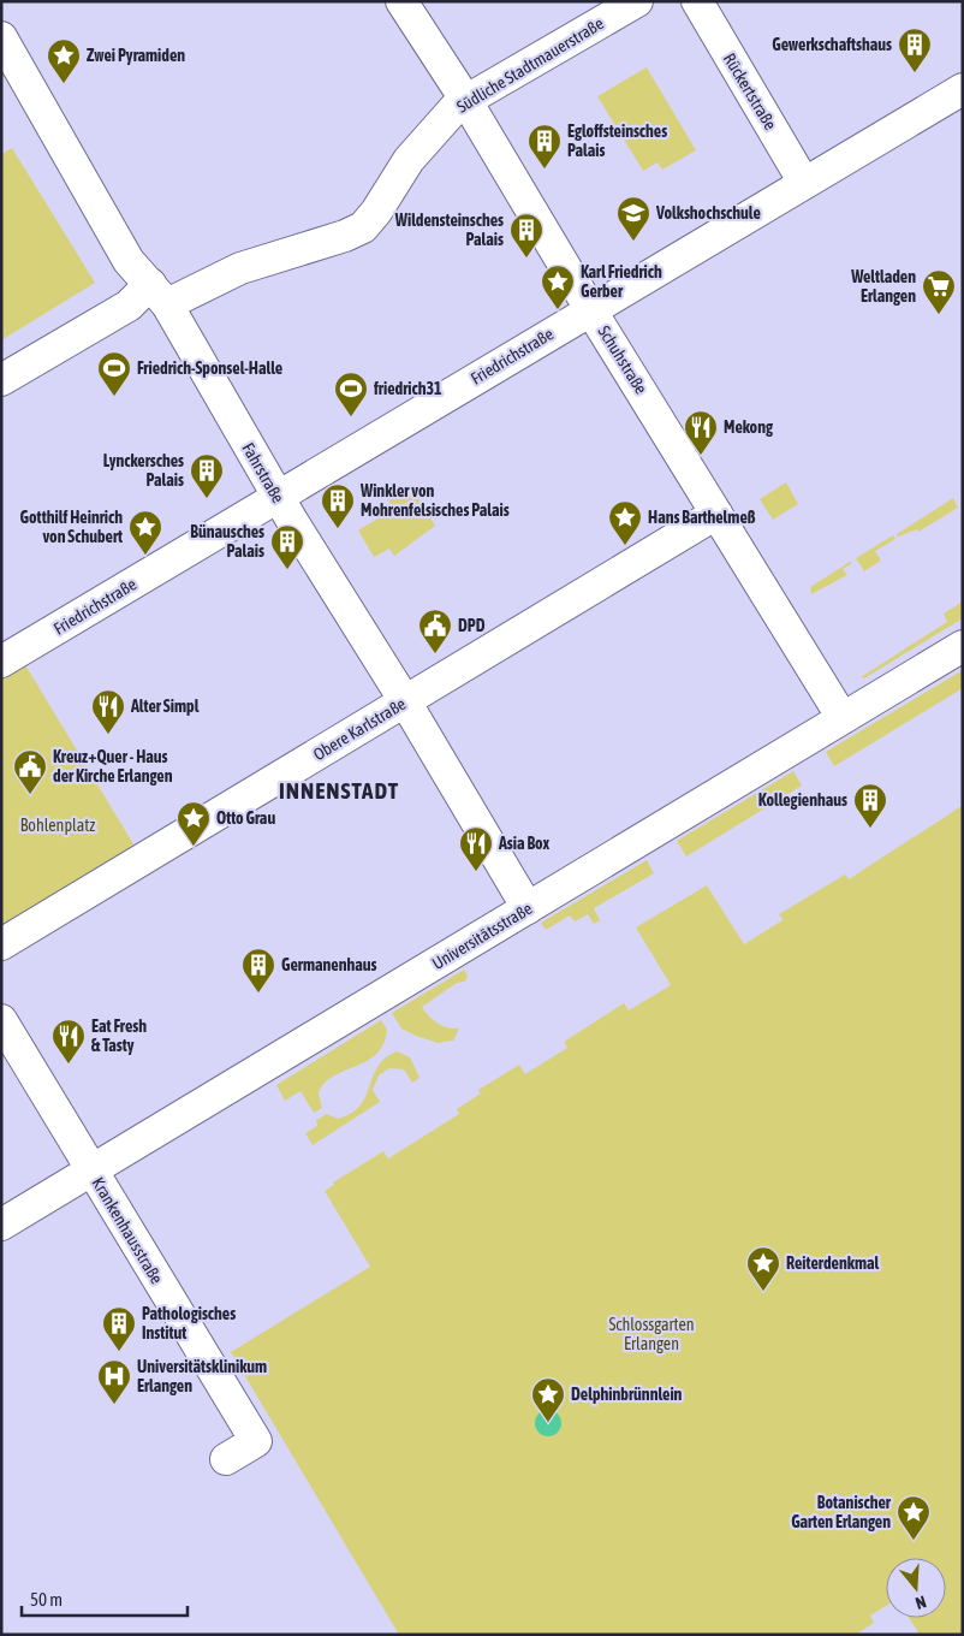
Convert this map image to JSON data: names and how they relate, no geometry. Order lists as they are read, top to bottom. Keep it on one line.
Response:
{"streets":{"street":["Südliche Stadtmauerstraße","Rückertstraße","Friedrichstraße","Schuhstraße","Fahrstraße","Obere Karlstraße","Universitätsstraße","Krankenhausstraße"]},"crossings":[["Südliche Stadtmauerstraße","Schuhstraße"],["Südliche Stadtmauerstraße","Fahrstraße"],["Rückertstraße","Friedrichstraße"],["Friedrichstraße","Schuhstraße"],["Friedrichstraße","Fahrstraße"],["Schuhstraße","Obere Karlstraße"],["Schuhstraße","Universitätsstraße"],["Fahrstraße","Obere Karlstraße"],["Fahrstraße","Universitätsstraße"],["Universitätsstraße","Krankenhausstraße"]],"districts":["INNENSTADT"],"parks":["Bohlenplatz","Schlossgarten Erlangen"],"places":{"building":["Gewerkschaftshaus","Egloffsteinsches Palais","Wildensteinsches Palais","Lynckersches Palais","Winkler von Mohrenfelsisches Palais","Bünausches Palais","Kollegienhaus","Germanenhaus","Pathologisches Institut"],"place":["Zwei Pyramiden","Karl Friedrich Gerber","Hans Barthelmeß","Gotthilf Heinrich von Schubert","Otto Grau","Reiterdenkmal","Delphinbrünnlein","Botanischer Garten Erlangen"],"school or university":["Volkshochschule"],"supermarket":["Weltladen Erlangen"],"sports":["Friedrich-Sponsel-Halle","friedrich31"],"restaurant":["Mekong","Alter Simpl","Asia Box","Eat Fresh & Tasty"],"public building":["DPD","Kreuz+Quer - Haus der Kirche Erlangen"],"hospital":["Universitätsklinikum Erlangen"]},"scale_bar":"50 m","north":"bottom"}
